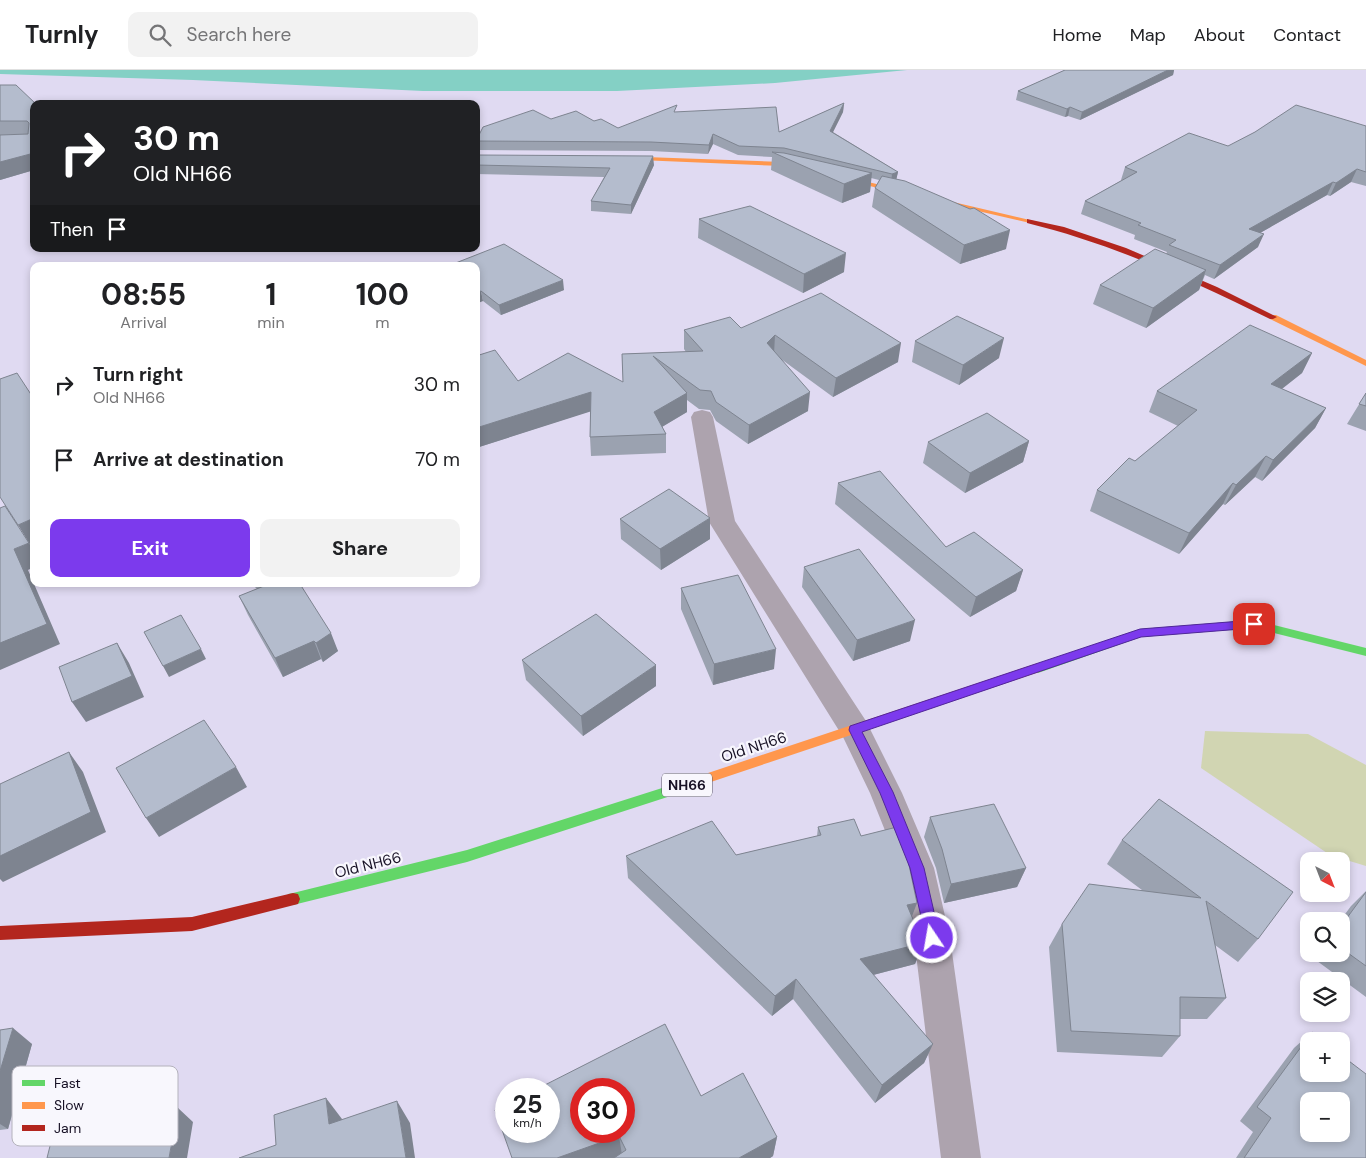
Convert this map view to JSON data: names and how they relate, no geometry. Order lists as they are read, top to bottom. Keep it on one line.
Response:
{"streets":{"main road":["Old NH66","NH66"]},"legend":["Fast","Slow","Jam"],"north":"bottom right","page":{"header":"Turnly","search":"Search here","nav":["Home","Map","About","Contact"],"turn":["30 m","Old NH66"],"then":"Then","eta":["08:55","Arrival","1","min","100","m"],"list":[{"name":"Turn right","note":"Old NH66","value":"30 m"},{"name":"Arrive at destination","value":"70 m"}],"buttons":["Exit","Share"],"map_buttons":["+","−"],"speed":"25 km/h","limit":"30"}}
